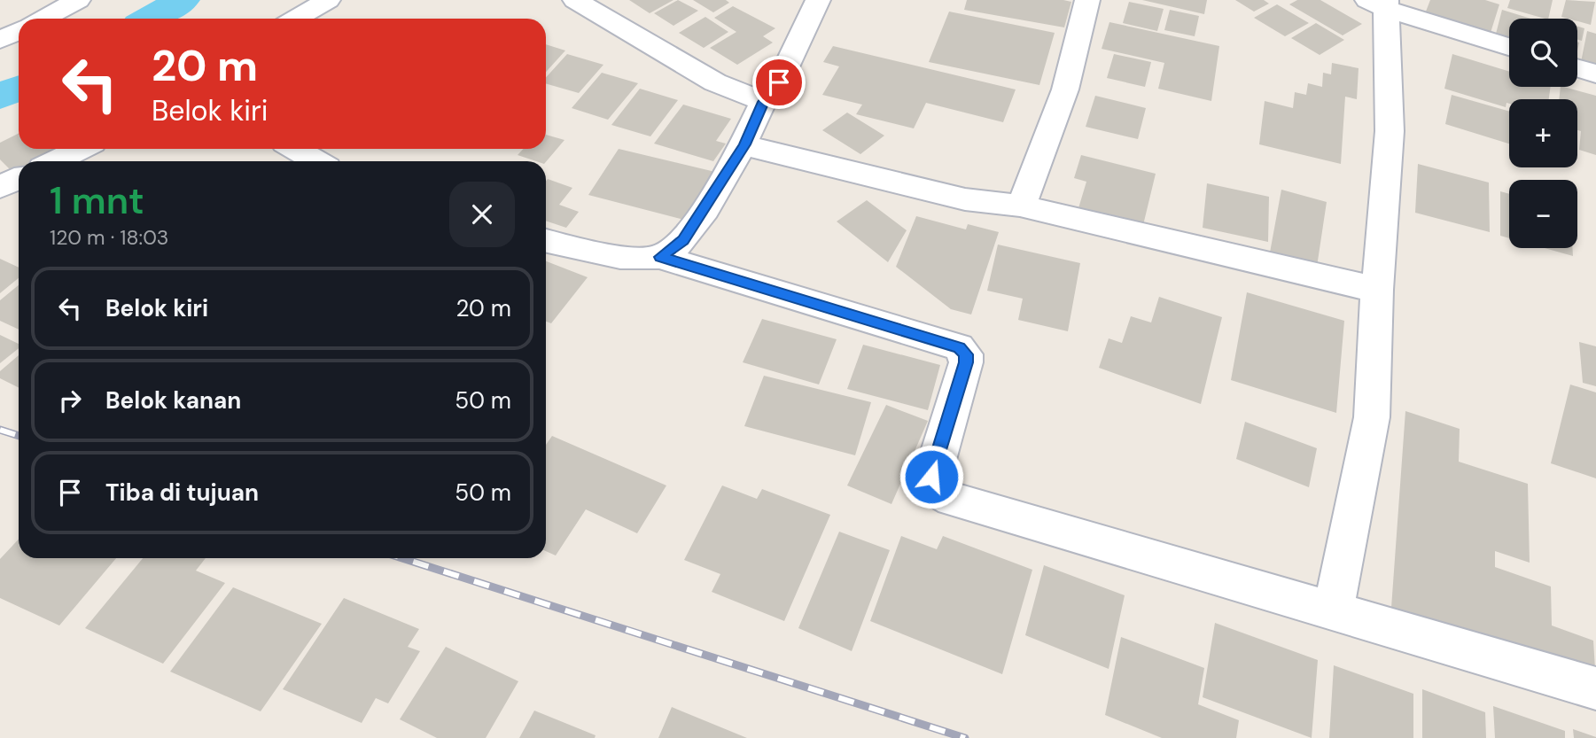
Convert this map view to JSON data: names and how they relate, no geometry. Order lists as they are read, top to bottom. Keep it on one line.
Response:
{"page":{"map_buttons":["+","−"],"turn":["20 m","Belok kiri"],"heading":["1 mnt","120 m · 18:03"],"list":[{"name":"Belok kiri","value":"20 m"},{"name":"Belok kanan","value":"50 m"},{"name":"Tiba di tujuan","value":"50 m"}]}}
